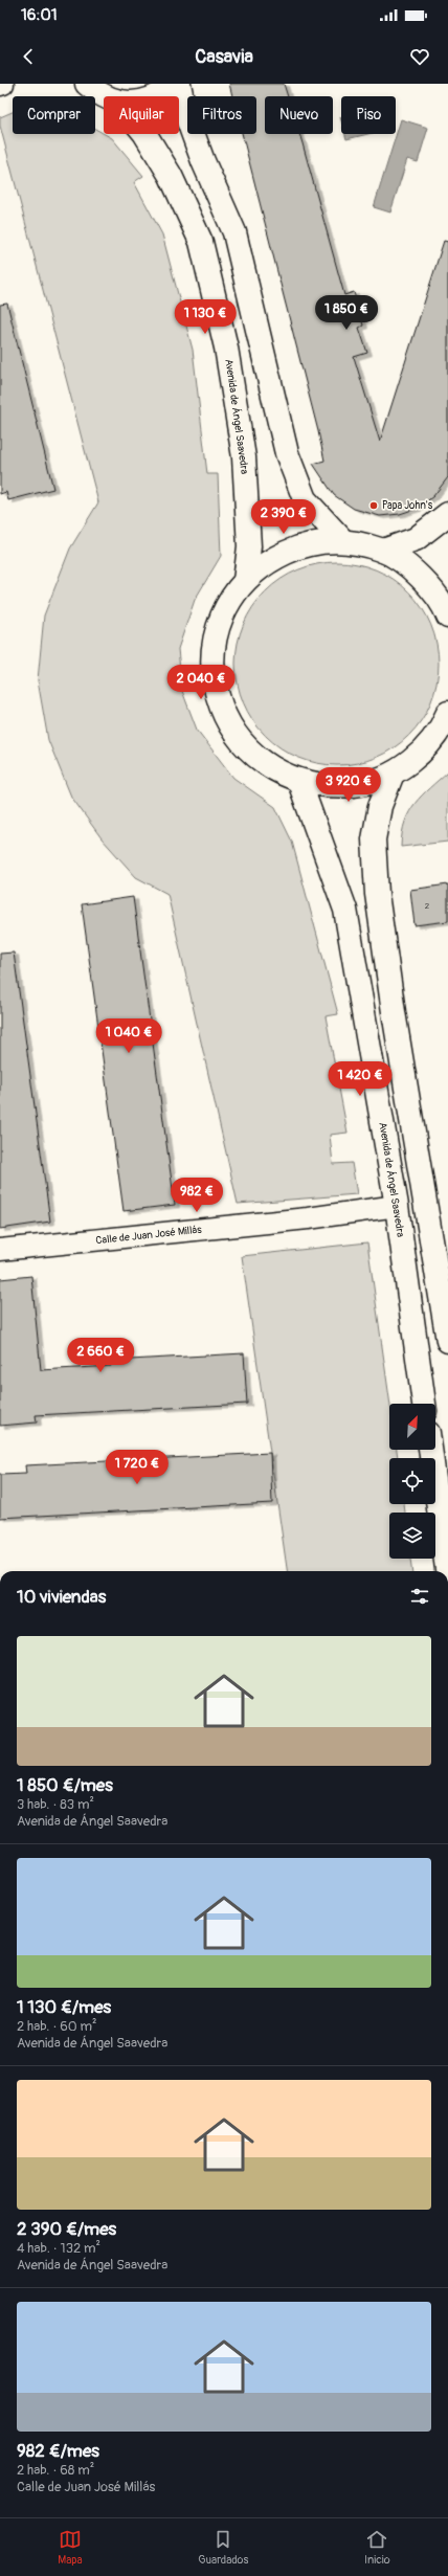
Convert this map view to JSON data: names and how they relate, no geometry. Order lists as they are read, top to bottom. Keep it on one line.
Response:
{"streets":{"street":["Avenida de Ángel Saavedra","Calle de Juan José Millás"]},"crossings":[["Avenida de Ángel Saavedra","Calle de Juan José Millás"]],"places":["Papa John's"],"house_numbers":["2"],"north":"top right","page":{"status":"16:01","header":"Casavia","chip":["Comprar","Alquilar","Filtros","Nuevo","Piso"],"price":["1 850 €","1 130 €","2 390 €","2 040 €","3 920 €","1 040 €","1 420 €","982 €","2 660 €","1 720 €"],"heading":"10 viviendas","list":[{"name":"1 850 €/mes","note":"3 hab. · 83 m² · Avenida de Ángel Saavedra"},{"name":"1 130 €/mes","note":"2 hab. · 60 m² · Avenida de Ángel Saavedra"},{"name":"2 390 €/mes","note":"4 hab. · 132 m² · Avenida de Ángel Saavedra"},{"name":"982 €/mes","note":"2 hab. · 68 m² · Calle de Juan José Millás"}],"tabs":["Mapa","Guardados","Inicio"]}}
